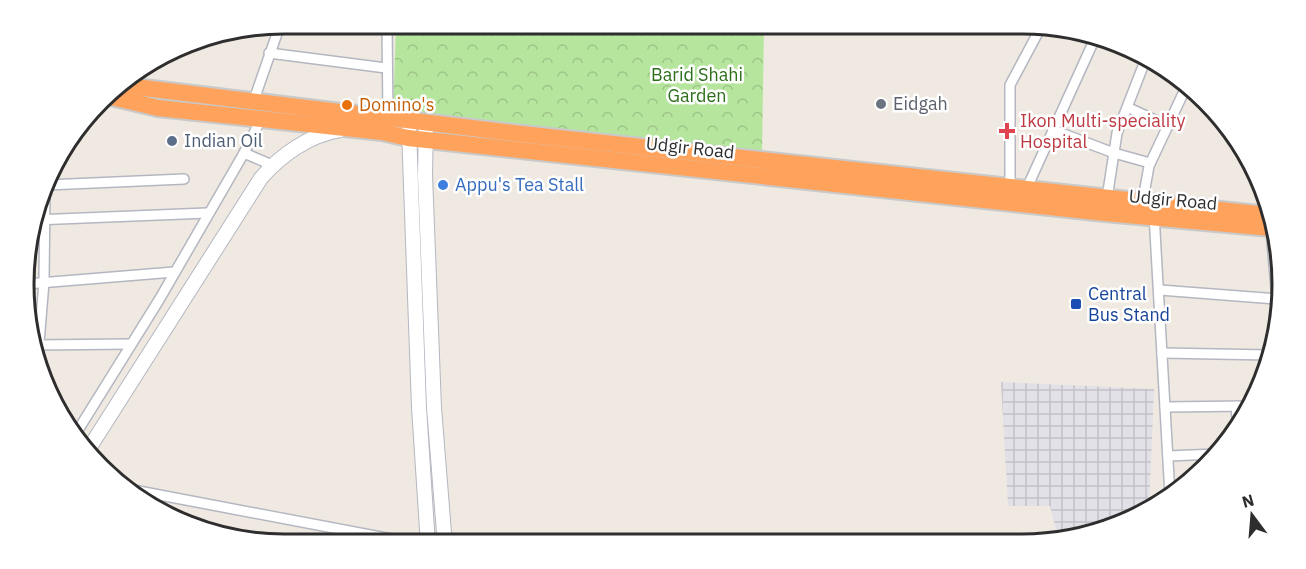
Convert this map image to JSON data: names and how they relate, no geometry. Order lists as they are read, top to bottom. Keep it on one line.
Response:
{"streets":{"highway":["Udgir Road"]},"parks":["Barid Shahi Garden"],"places":{"other":["Eidgah","Domino's","Indian Oil","Appu's Tea Stall"],"health":["Ikon Multi-speciality Hospital"],"transit":["Central Bus Stand"]},"north":"top"}
